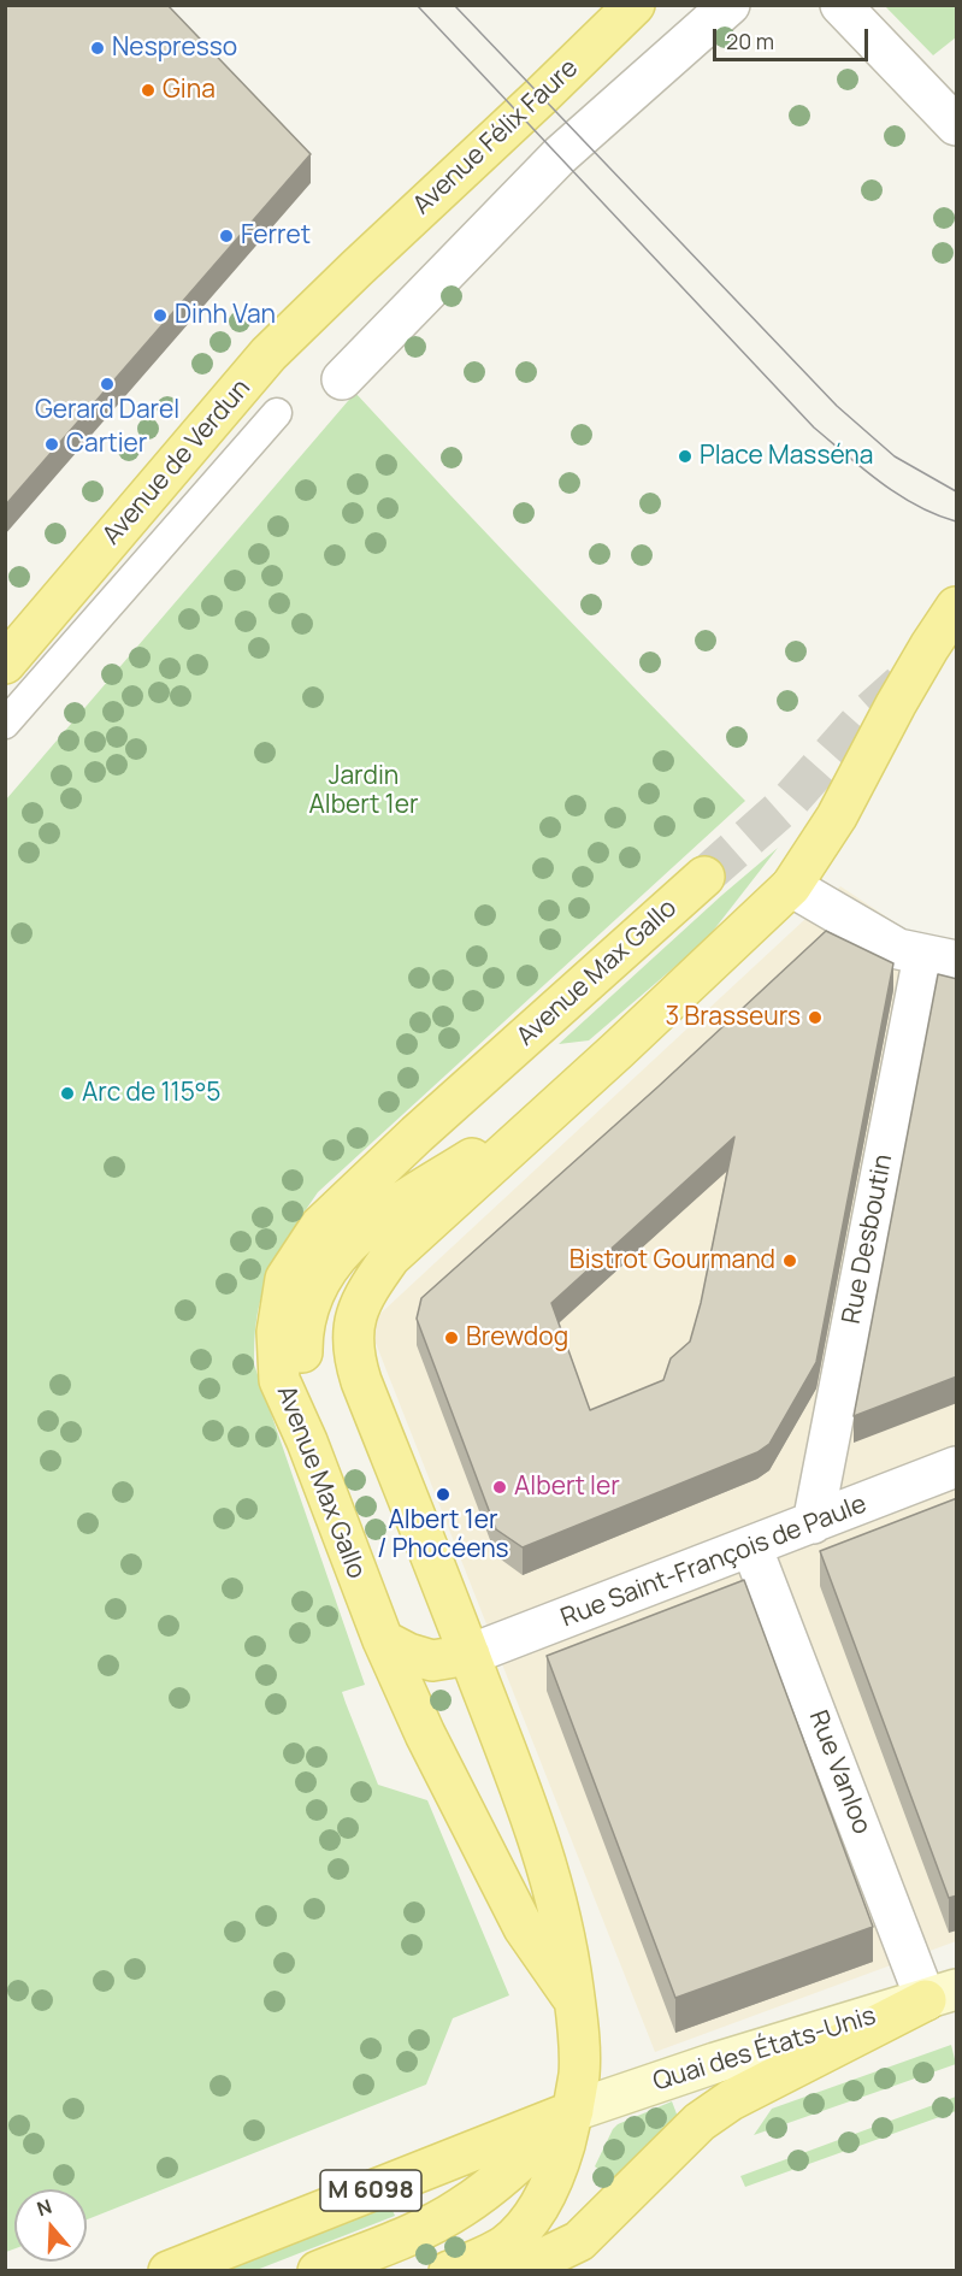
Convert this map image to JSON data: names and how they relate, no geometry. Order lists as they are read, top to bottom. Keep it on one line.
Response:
{"streets":{"main road":["Avenue Félix Faure","Avenue de Verdun","Avenue Max Gallo","Quai des États-Unis","M 6098"],"street":["Rue Desboutin","Rue Saint-François de Paule","Rue Vanloo"]},"crossings":[["Avenue Félix Faure","Avenue de Verdun"],["Rue Desboutin","Rue Saint-François de Paule"],["Rue Saint-François de Paule","Rue Vanloo"],["Rue Vanloo","Quai des États-Unis"],["Quai des États-Unis","M 6098"]],"parks":["Jardin Albert 1er"],"places":["Nespresso","Gina","Ferret","Dinh Van","Gerard Darel","Cartier","Place Masséna","3 Brasseurs","Arc de 115°5","Bistrot Gourmand","Brewdog","Albert Ier","Albert 1er / Phocéens"],"scale_bar":"20 m","north":"top"}
